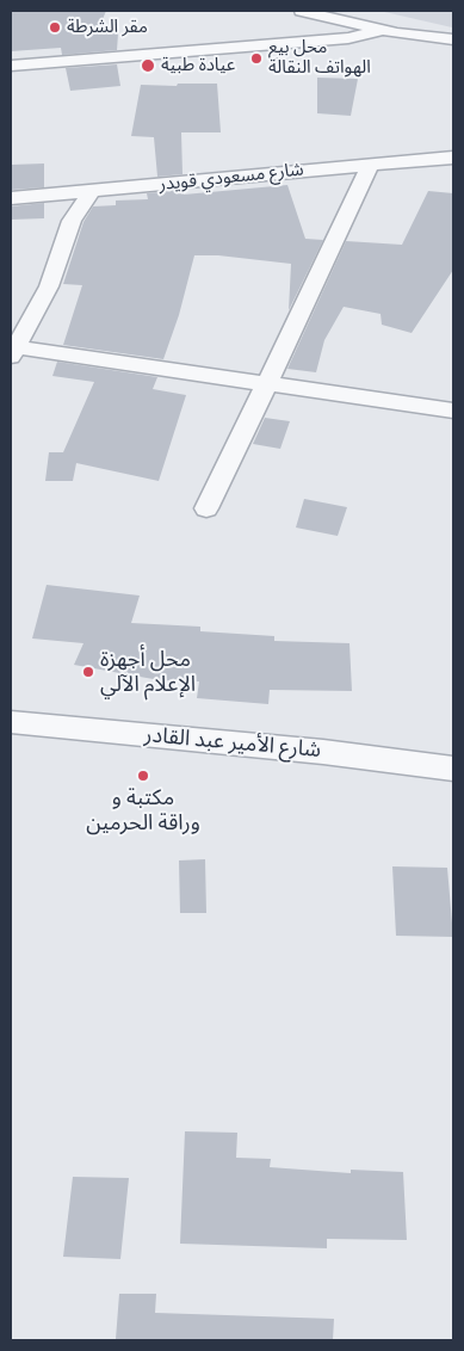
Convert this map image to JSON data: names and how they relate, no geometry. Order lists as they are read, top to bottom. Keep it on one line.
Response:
{"streets":{"street":["شارع مسعودي قويدر","شارع الأمير عبد القادر"]},"places":["مقر الشرطة","محل بيع الهواتف النقالة","عيادة طبية","محل أجهزة الإعلام الآلي","مكتبة و وراقة الحرمين"]}
